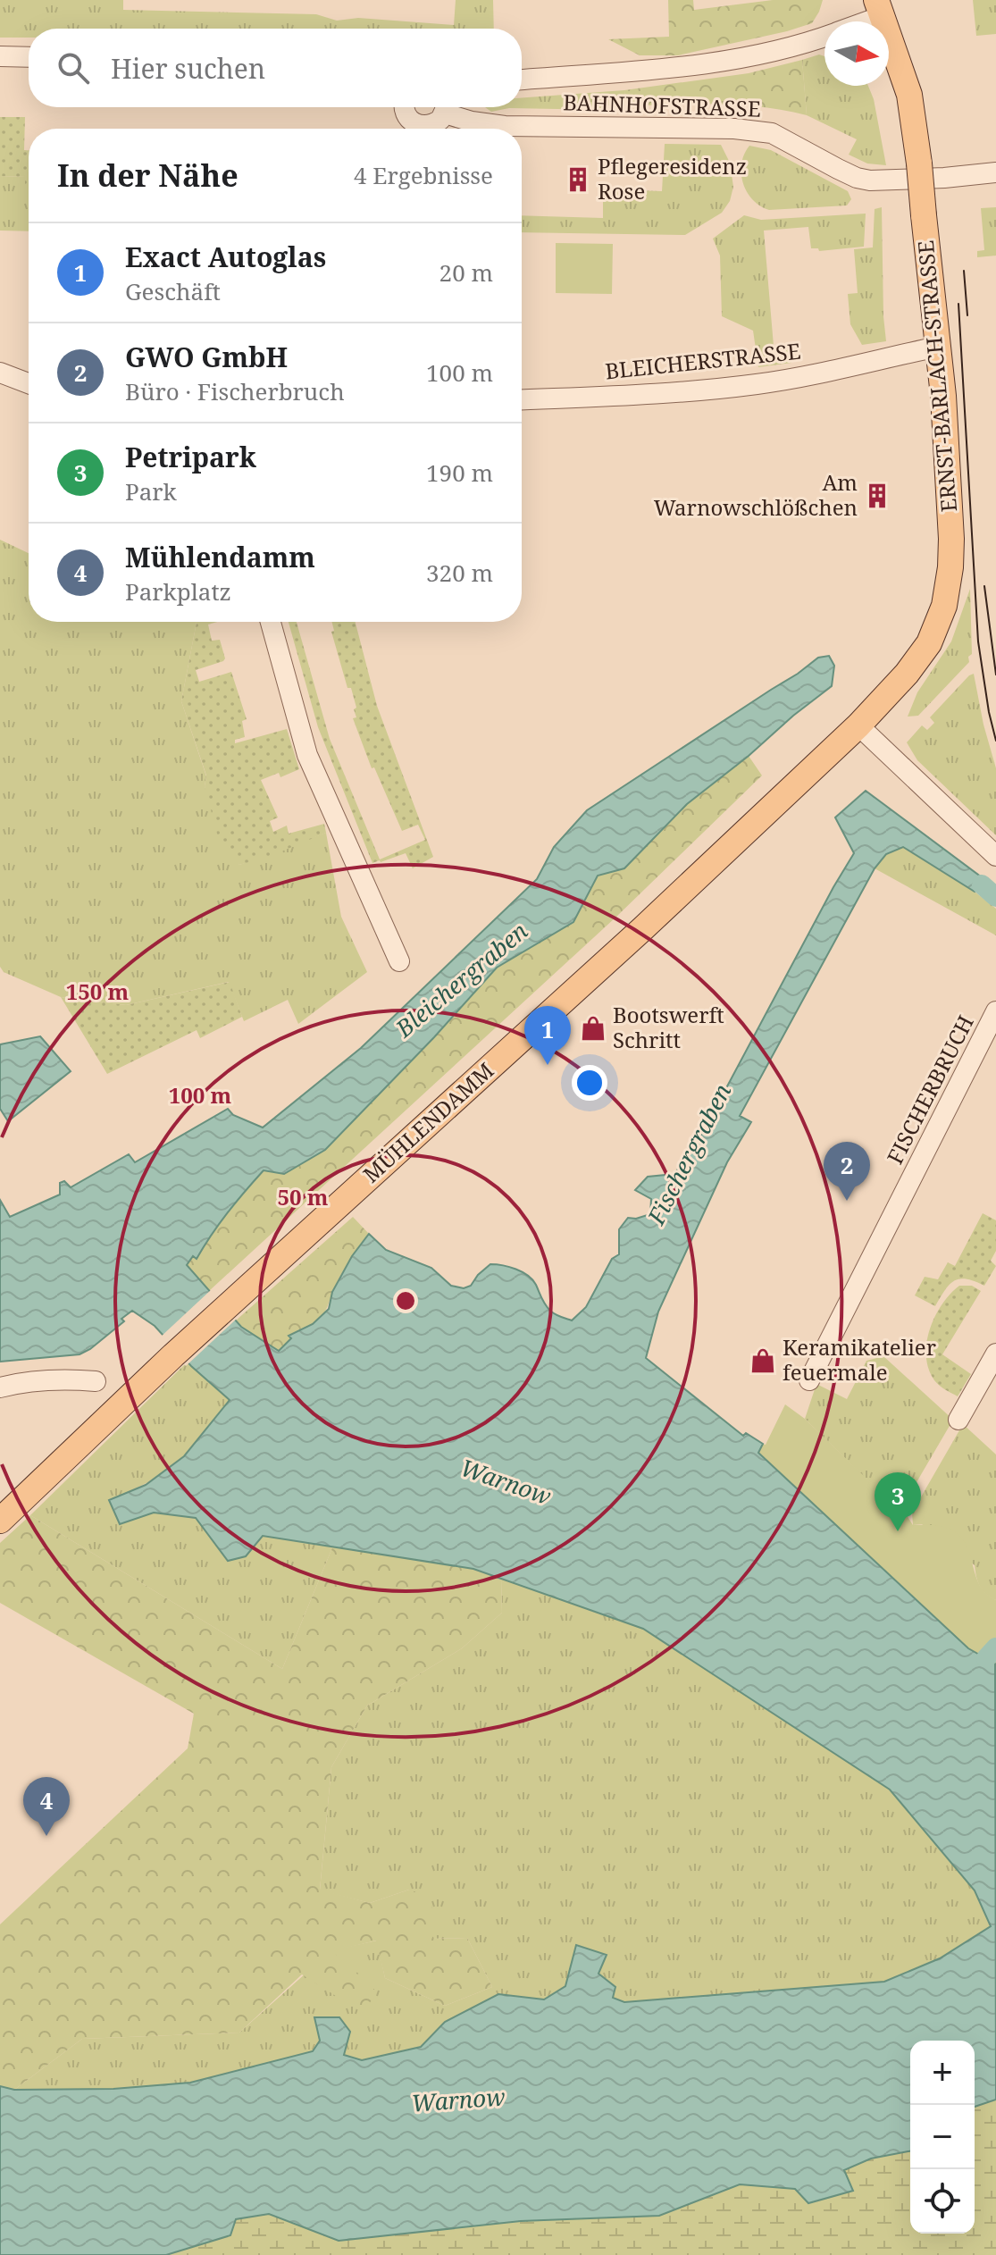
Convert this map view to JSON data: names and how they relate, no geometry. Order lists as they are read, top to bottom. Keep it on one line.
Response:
{"streets":{"main road":["ERNST-BARLACH-STRASSE","MÜHLENDAMM"],"street":["BAHNHOFSTRASSE","BLEICHERSTRASSE","FISCHERBRUCH"]},"crossings":[["BAHNHOFSTRASSE","ERNST-BARLACH-STRASSE"],["BLEICHERSTRASSE","ERNST-BARLACH-STRASSE"],["ERNST-BARLACH-STRASSE","MÜHLENDAMM"]],"water":["Bleichergraben","Fischergraben","Warnow"],"places":{"building":["Pflegeresidenz Rose","Am Warnowschlößchen"],"shop":["Bootswerft Schritt","Keramikatelier feuermale"]},"north":"right","page":{"search":"Hier suchen","heading":["In der Nähe","4 Ergebnisse"],"list":[{"mark":"1","name":"Exact Autoglas","note":"Geschäft","value":"20 m"},{"mark":"2","name":"GWO GmbH","note":"Büro · Fischerbruch","value":"100 m"},{"mark":"3","name":"Petripark","note":"Park","value":"190 m"},{"mark":"4","name":"Mühlendamm","note":"Parkplatz","value":"320 m"}],"pins":["1","2","3","4"],"map_buttons":["+","−"]},"rings":["150 m","100 m","50 m"]}
